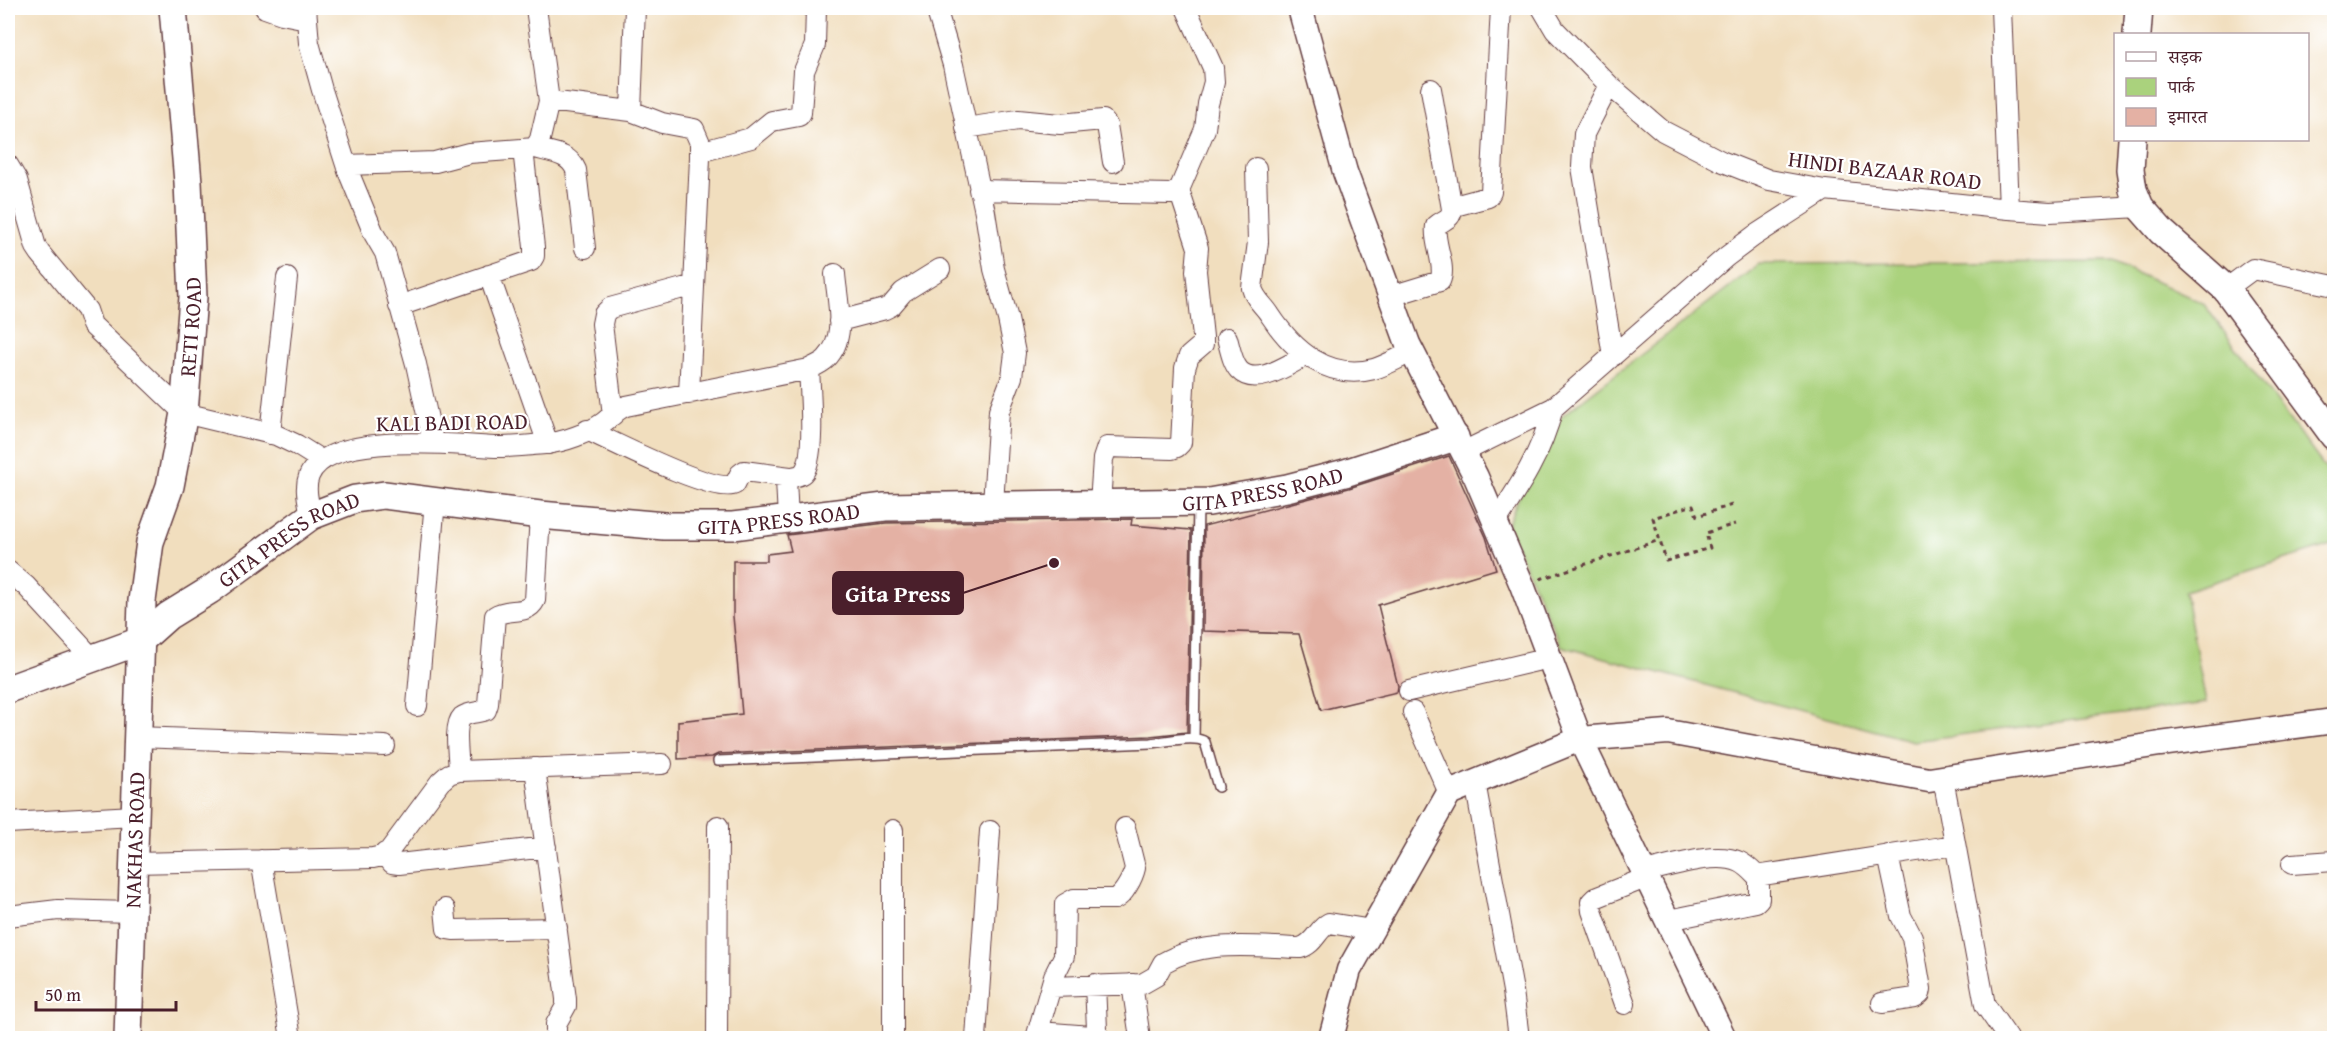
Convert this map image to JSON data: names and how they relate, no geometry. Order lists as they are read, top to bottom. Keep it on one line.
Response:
{"streets":{"main road":["RETI ROAD","GITA PRESS ROAD","NAKHAS ROAD"],"street":["HINDI BAZAAR ROAD","KALI BADI ROAD"]},"crossings":[["RETI ROAD","GITA PRESS ROAD"],["RETI ROAD","NAKHAS ROAD"],["GITA PRESS ROAD","NAKHAS ROAD"]],"places":["Gita Press"],"legend":["सड़क","पार्क","इमारत"],"scale_bar":"50 m"}
